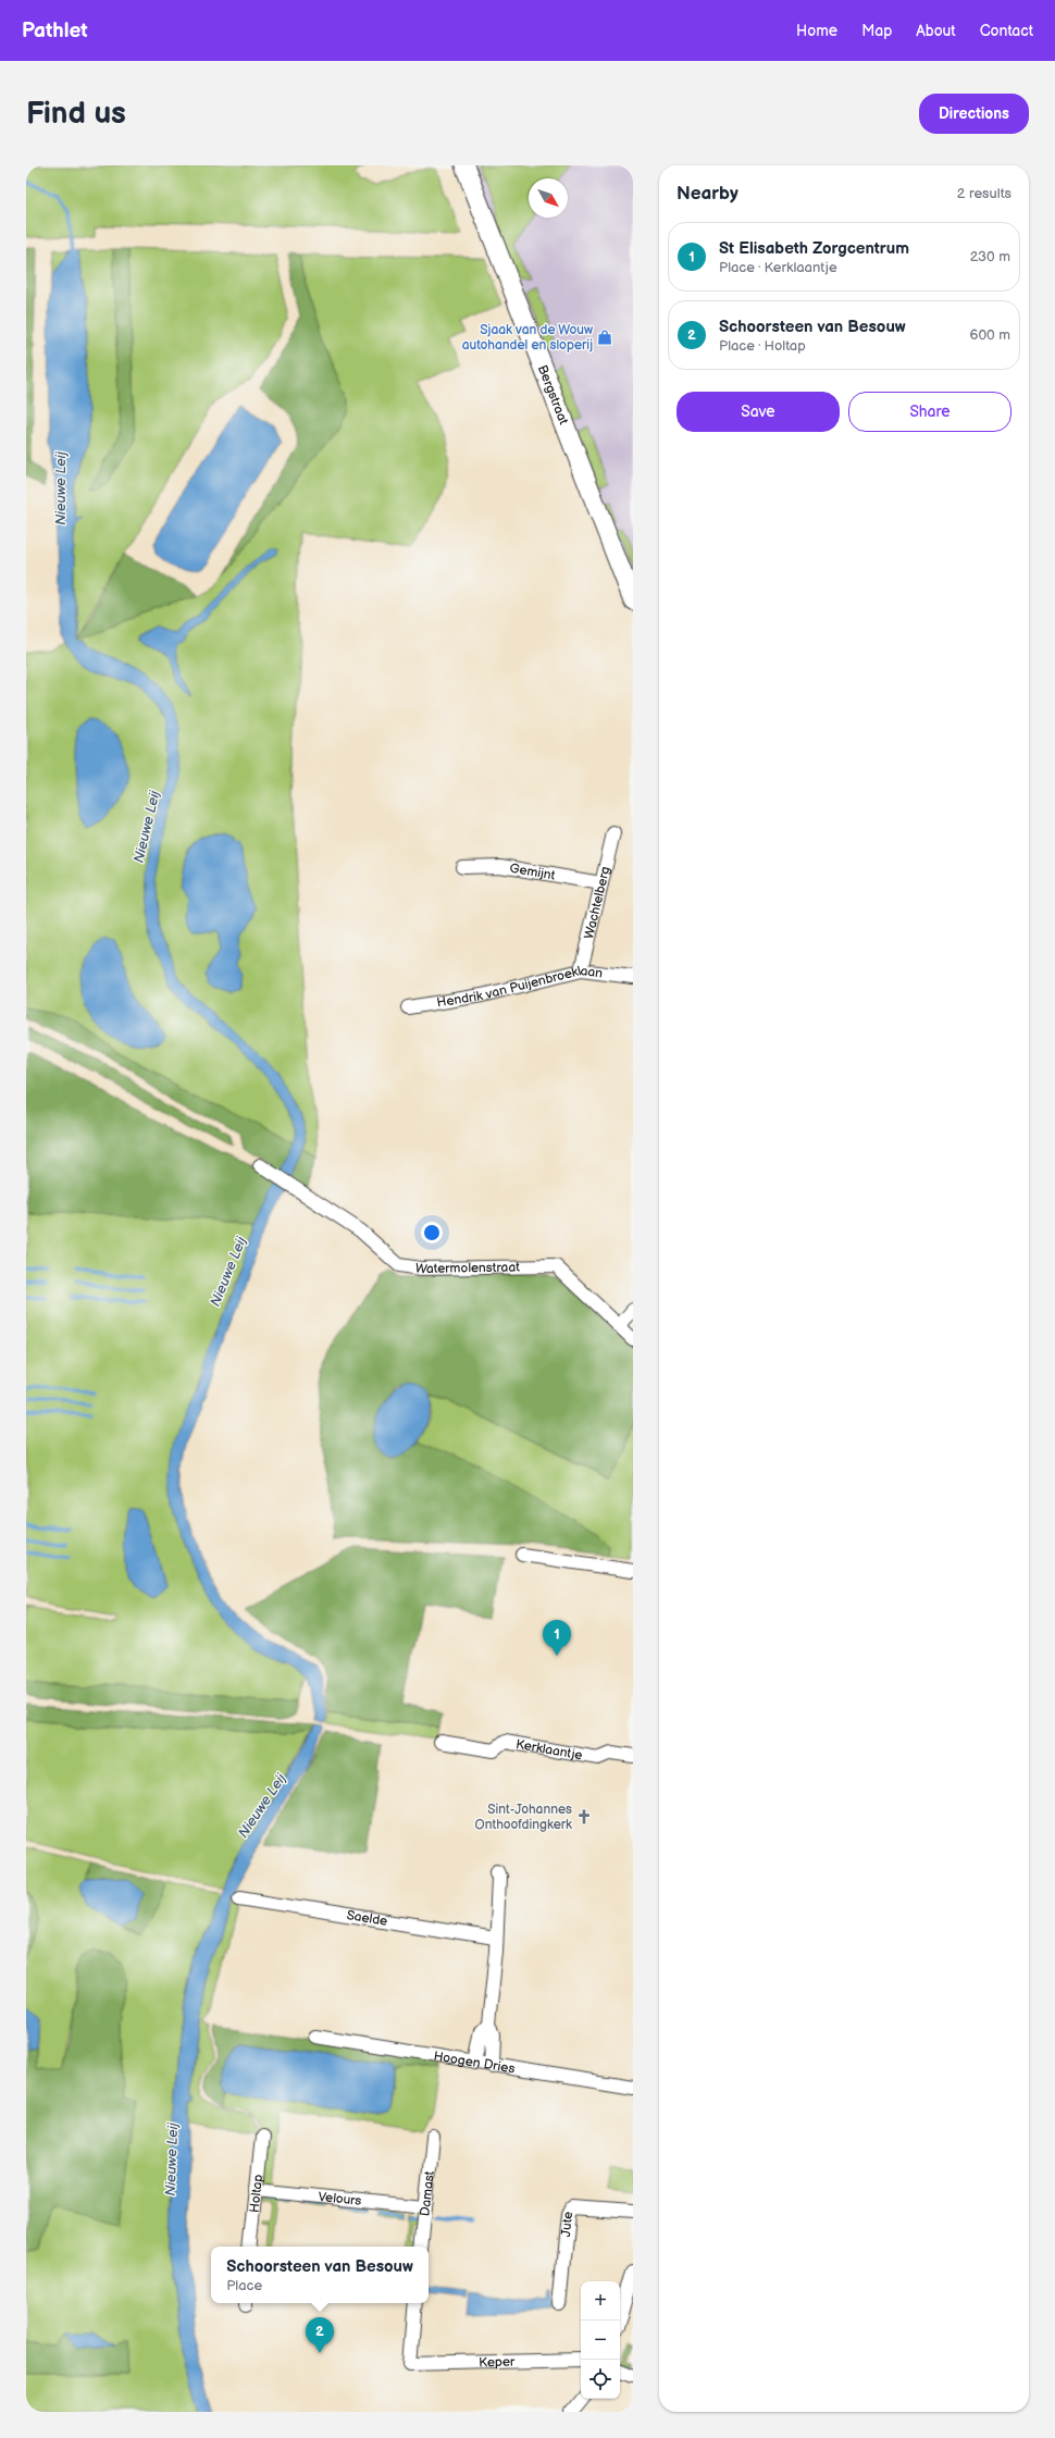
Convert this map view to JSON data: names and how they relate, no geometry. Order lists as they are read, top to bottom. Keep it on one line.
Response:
{"streets":{"street":["Bergstraat","Gemijnt","Wachtelberg","Hendrik van Puijenbroeklaan","Watermolenstraat","Kerklaantje","Saelde","Hoogen Dries","Holtap","Damast","Velours","Jute","Keper"]},"crossings":[["Gemijnt","Wachtelberg"],["Wachtelberg","Hendrik van Puijenbroeklaan"],["Holtap","Velours"],["Damast","Velours"]],"water":["Nieuwe Leij"],"places":{"shop":["Sjaak van de Wouw autohandel en sloperij"],"church":["Sint-Johannes Onthoofdingkerk"]},"north":"bottom right","page":{"header":"Pathlet","nav":["Home","Map","About","Contact"],"buttons":["Directions",["Save","Share"]],"title":"Find us","heading":["Nearby","2 results"],"list":[{"mark":"1","name":"St Elisabeth Zorgcentrum","note":"Place · Kerklaantje","value":"230 m"},{"mark":"2","name":"Schoorsteen van Besouw","note":"Place · Holtap","value":"600 m"}],"pins":["1","2"],"popup":["Schoorsteen van Besouw","Place"],"map_buttons":["+","−"]}}
